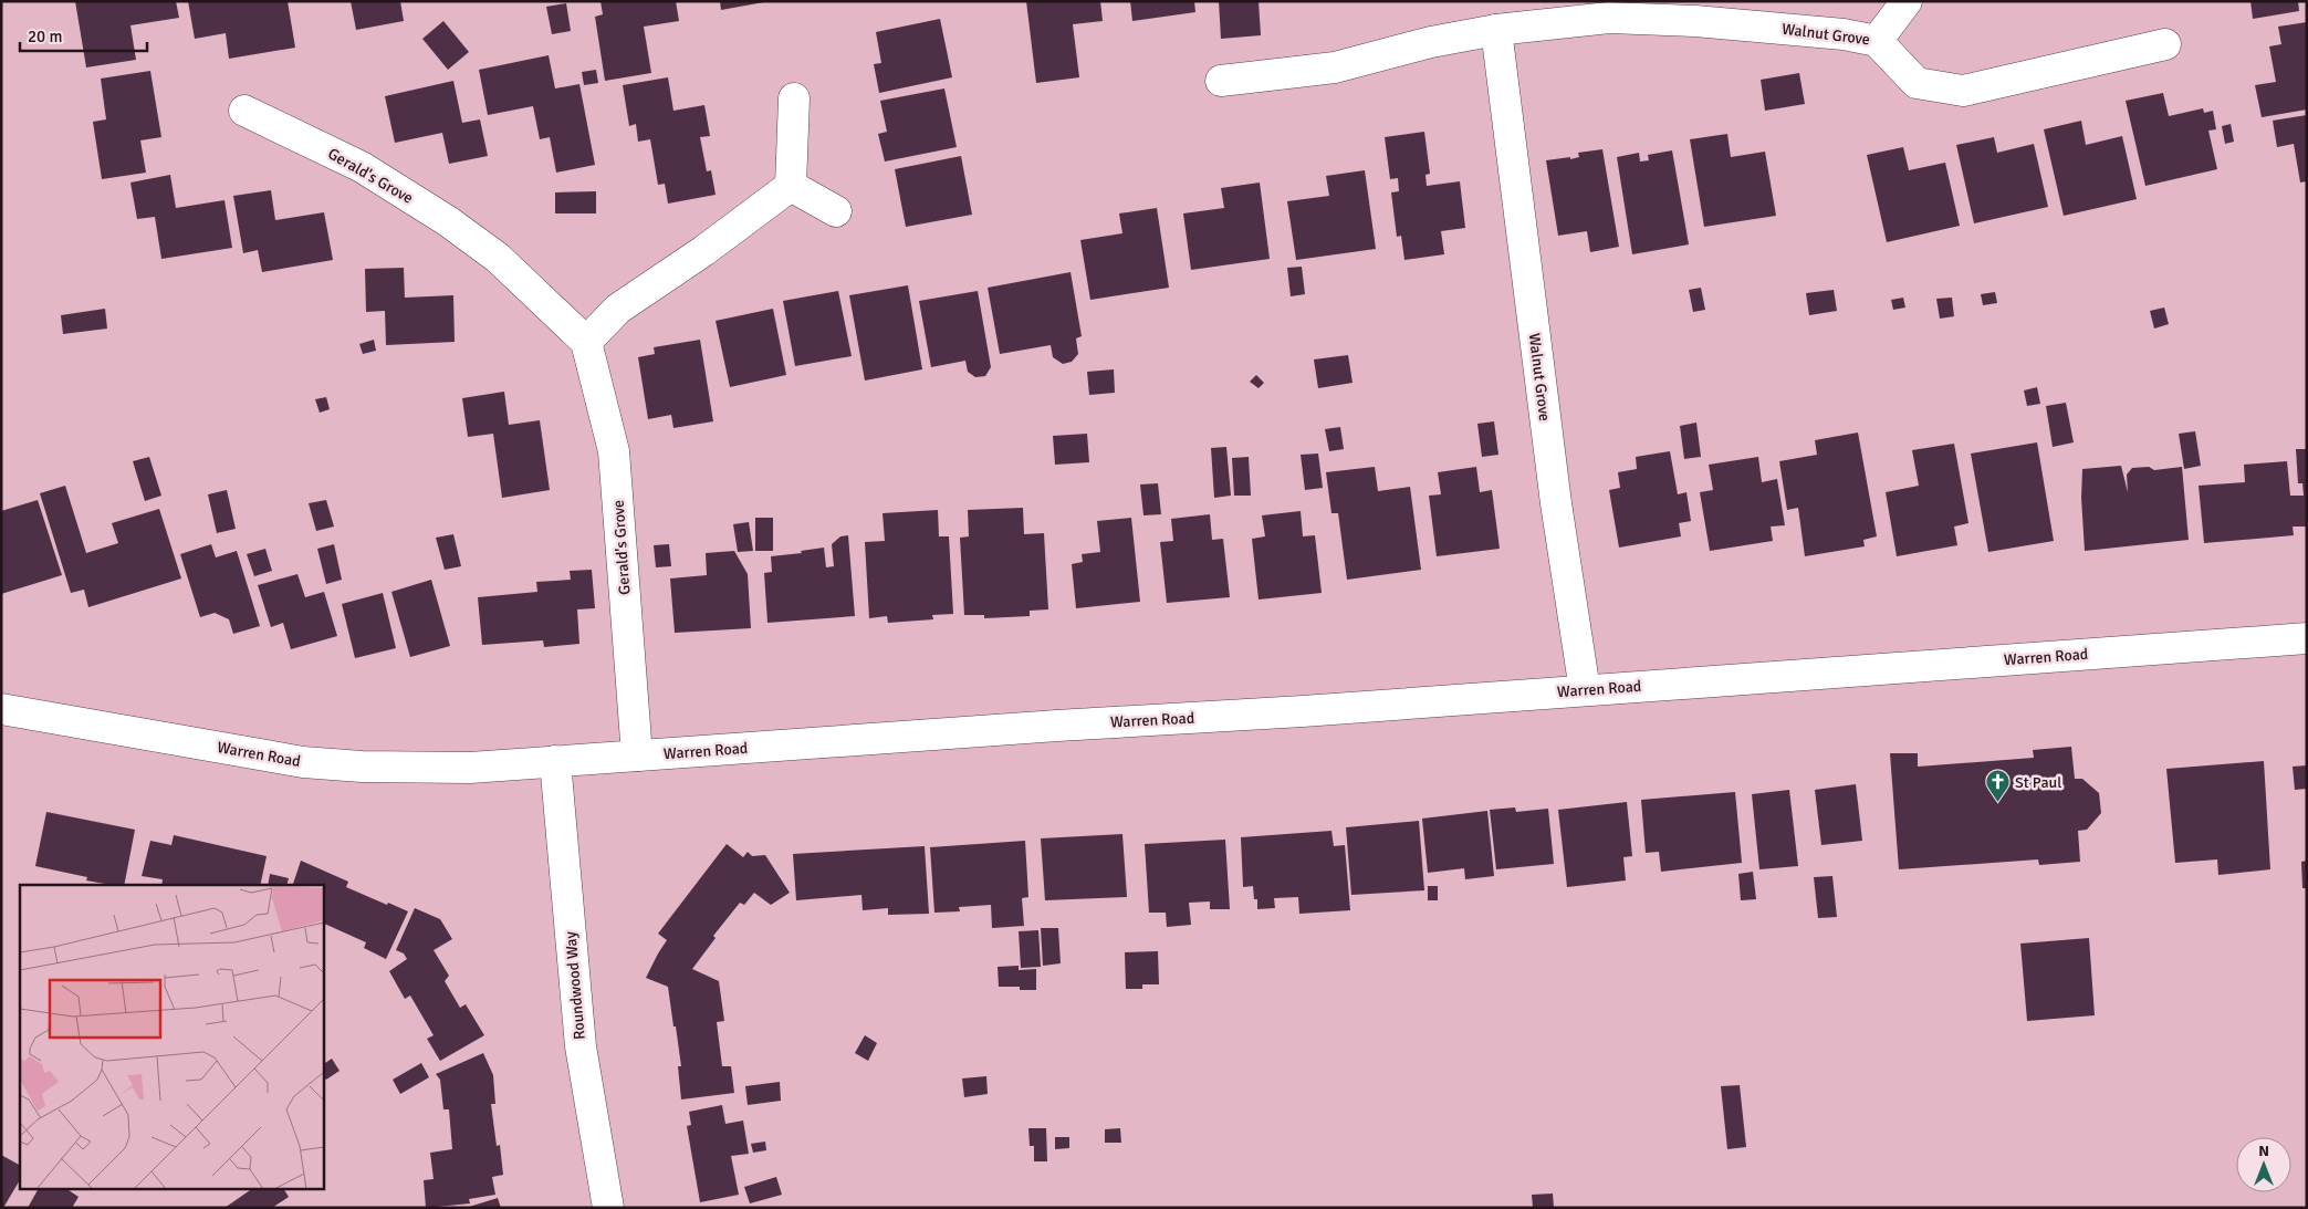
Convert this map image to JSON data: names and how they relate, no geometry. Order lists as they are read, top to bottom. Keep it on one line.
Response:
{"streets":{"street":["Walnut Grove","Gerald's Grove","Warren Road","Roundwood Way"]},"crossings":[["Walnut Grove","Warren Road"],["Gerald's Grove","Warren Road"],["Warren Road","Roundwood Way"]],"places":{"church":["St Paul"]},"scale_bar":"20 m","north":"top"}
